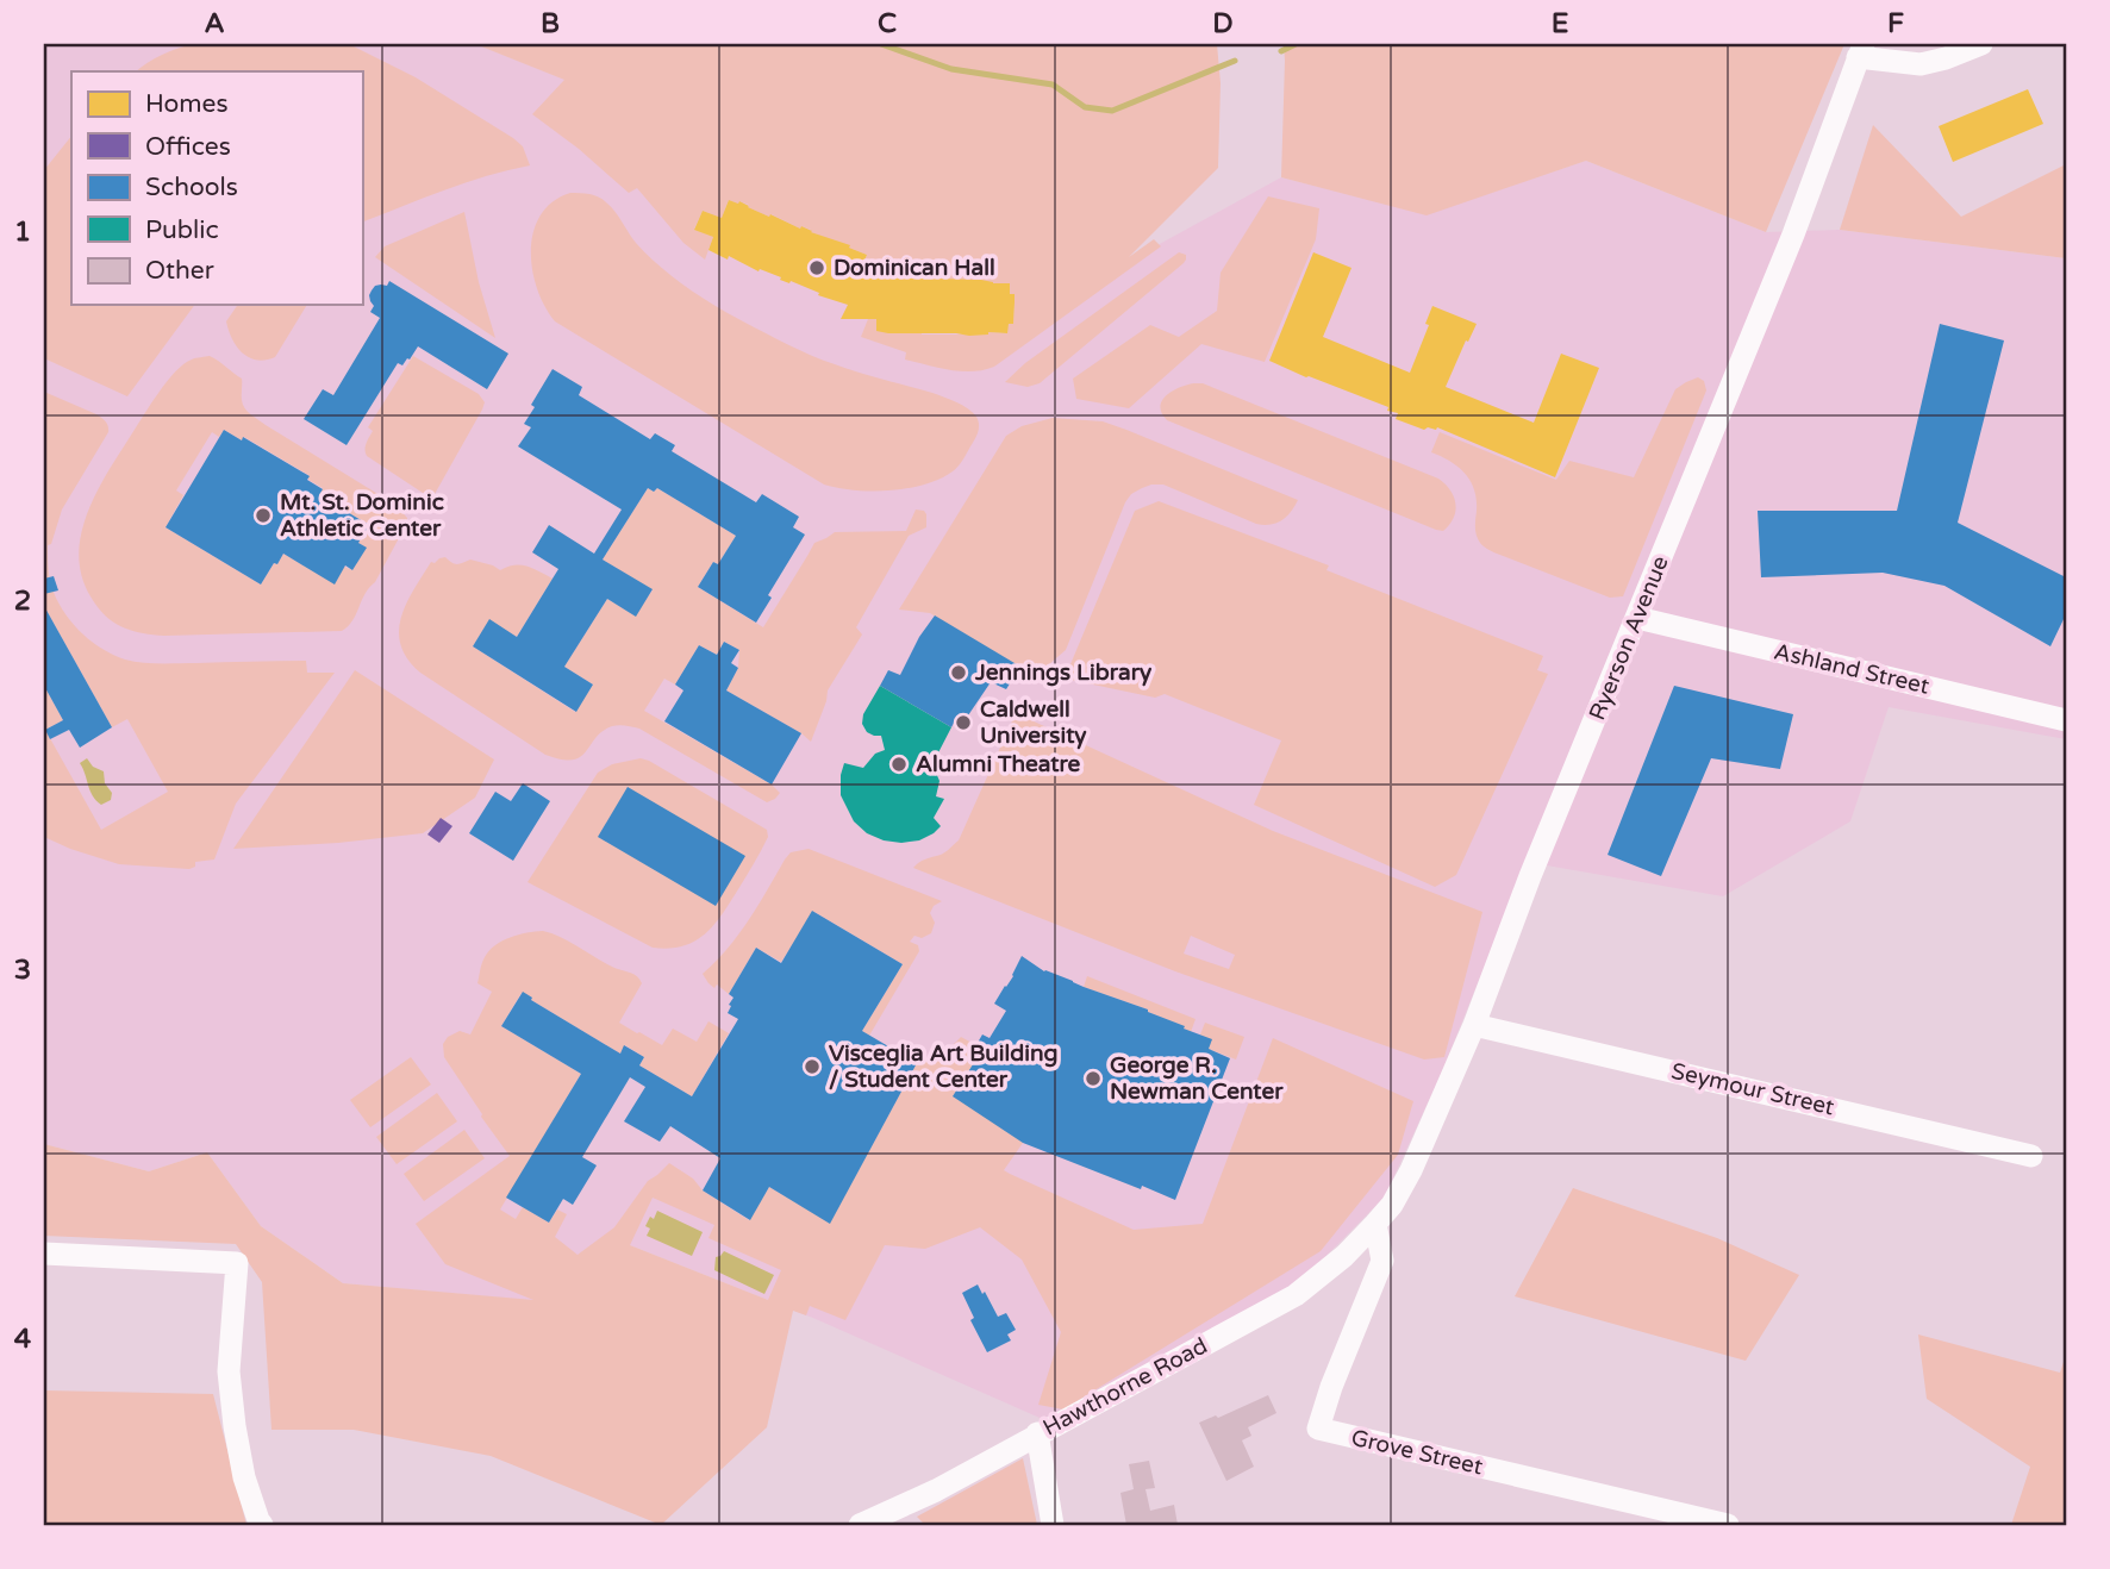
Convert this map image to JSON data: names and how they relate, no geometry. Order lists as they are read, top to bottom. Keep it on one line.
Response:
{"streets":{"street":["Ryerson Avenue","Ashland Street","Seymour Street","Hawthorne Road","Grove Street"]},"crossings":[["Ryerson Avenue","Ashland Street"],["Ryerson Avenue","Seymour Street"],["Ryerson Avenue","Hawthorne Road"],["Ryerson Avenue","Grove Street"],["Hawthorne Road","Grove Street"]],"places":["Dominican Hall","Mt. St. Dominic Athletic Center","Jennings Library","Caldwell University","Alumni Theatre","Visceglia Art Building / Student Center","George R. Newman Center"],"legend":["Homes","Offices","Schools","Public","Other"],"grid":{"columns":["A","B","C","D","E","F"],"rows":["1","2","3","4"]}}
